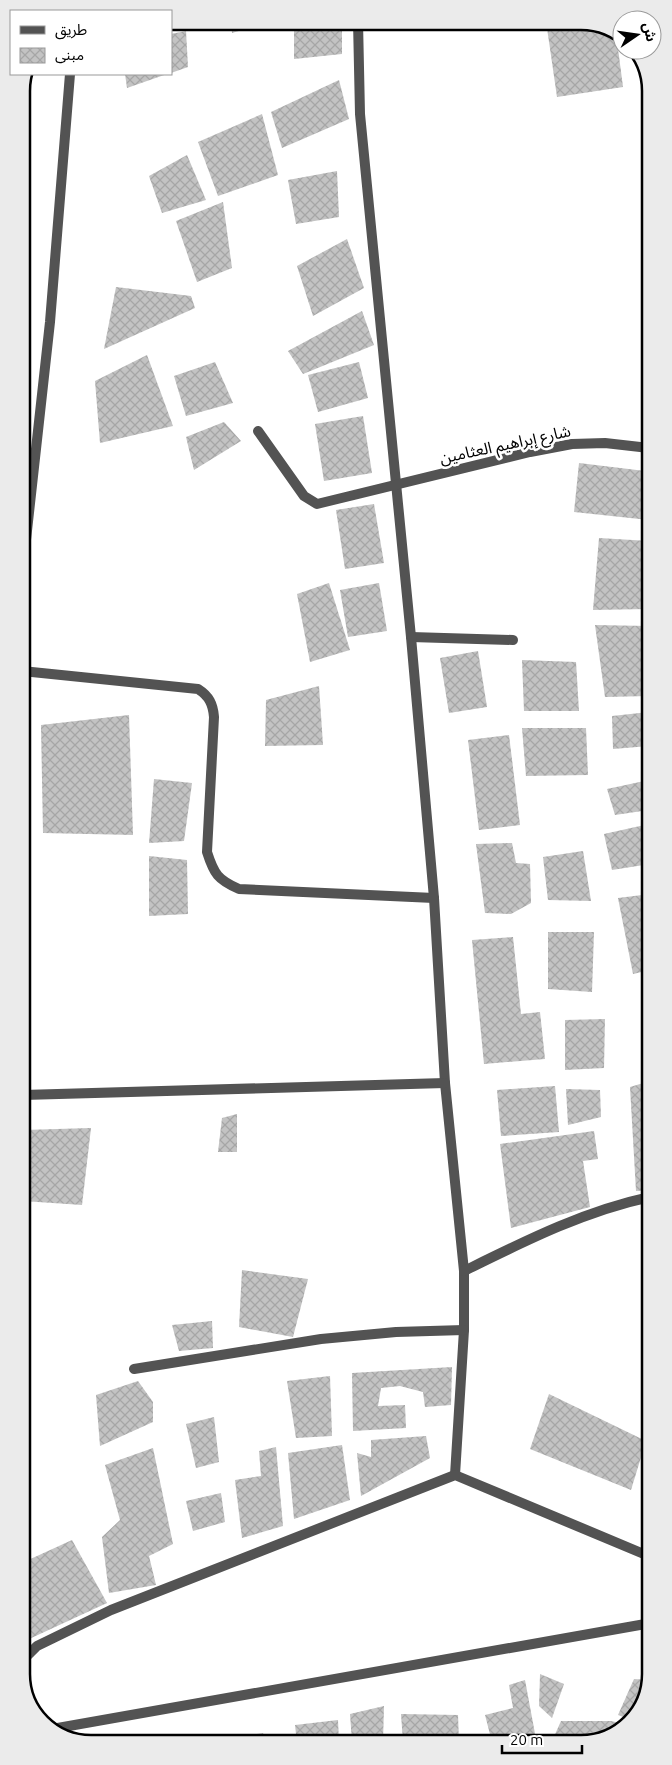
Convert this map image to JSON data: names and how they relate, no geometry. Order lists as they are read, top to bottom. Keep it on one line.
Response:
{"streets":{"street":["شارع إبراهيم العثامين"]},"legend":["طريق","مبنى"],"scale_bar":"20 m","north":"right"}
